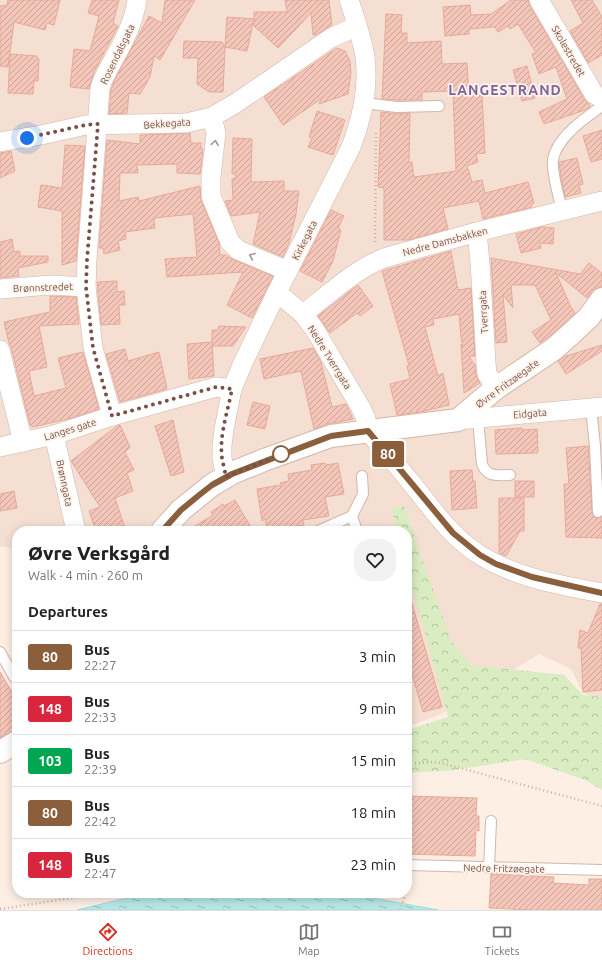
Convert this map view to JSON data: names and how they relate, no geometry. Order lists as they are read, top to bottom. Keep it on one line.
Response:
{"streets":{"main road":["Øvre Fritzøegate"],"street":["Skolestredet","Rosendalsgata","Bekkegata","Kirkegata","Nedre Damsbakken","Brønnstredet","Tverrgata","Nedre Tverrgata","Eidgata","Langes gate","Brønngata"],"lane":["Nedre Fritzøegate"]},"crossings":[["Rosendalsgata","Bekkegata"],["Rosendalsgata","Brønnstredet"],["Rosendalsgata","Langes gate"],["Bekkegata","Kirkegata"],["Kirkegata","Nedre Tverrgata"],["Kirkegata","Langes gate"],["Nedre Damsbakken","Tverrgata"],["Nedre Damsbakken","Nedre Tverrgata"],["Tverrgata","Øvre Fritzøegate"],["Øvre Fritzøegate","Eidgata"],["Langes gate","Brønngata"]],"districts":["LANGESTRAND"],"lines":["bus line 80"],"page":{"on_map":"80","heading":[["Øvre Verksgård","Walk · 4 min · 260 m"],"Departures"],"list":[{"mark":"80","name":"Bus","note":"22:27","value":"3 min"},{"mark":"148","name":"Bus","note":"22:33","value":"9 min"},{"mark":"103","name":"Bus","note":"22:39","value":"15 min"},{"mark":"80","name":"Bus","note":"22:42","value":"18 min"},{"mark":"148","name":"Bus","note":"22:47","value":"23 min"}],"tabs":["Directions","Map","Tickets"]}}
